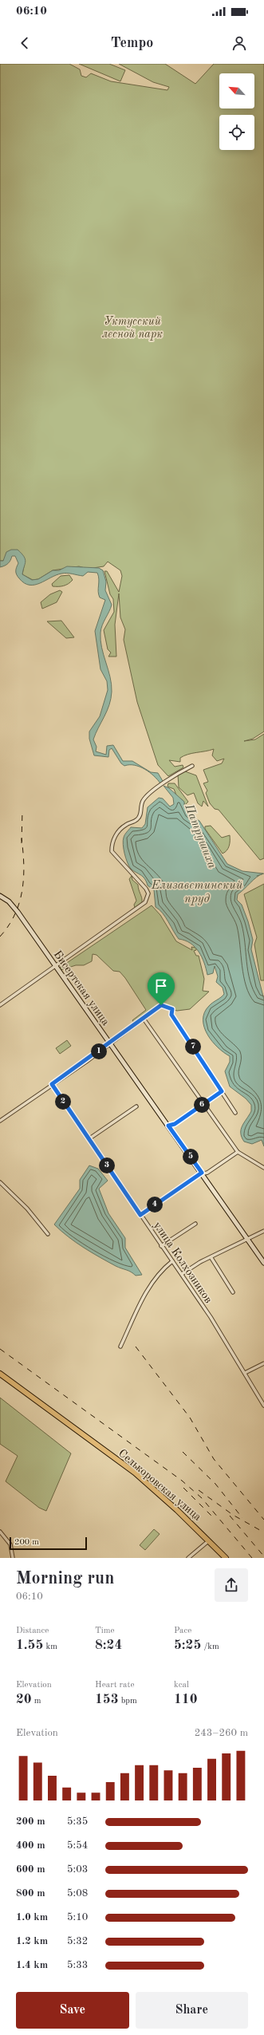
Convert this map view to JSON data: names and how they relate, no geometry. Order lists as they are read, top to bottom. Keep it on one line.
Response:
{"streets":{"main road":["Бисертская улица","Селькоровская улица"],"street":["улица Колхозников"]},"water":["Патрушиха","Елизаветинский пруд"],"parks":["Уктусский лесной парк"],"scale_bar":"200 m","north":"top left","page":{"status":"06:10","header":"Tempo","pins":["7","1","2","6","5","3","4"],"scale":"200 m","heading":["Morning run","06:10"],"stats":[["Distance","1.55 km"],["Time","8:24"],["Pace","5:25 /km"],["Elevation","20 m"],["Heart rate","153 bpm"],["kcal","110"]],"chart":["Elevation","243–260 m"],"list":[{"name":"200 m","note":"5:35"},{"name":"400 m","note":"5:54"},{"name":"600 m","note":"5:03"},{"name":"800 m","note":"5:08"},{"name":"1.0 km","note":"5:10"},{"name":"1.2 km","note":"5:32"},{"name":"1.4 km","note":"5:33"}],"buttons":["Save","Share"]}}
